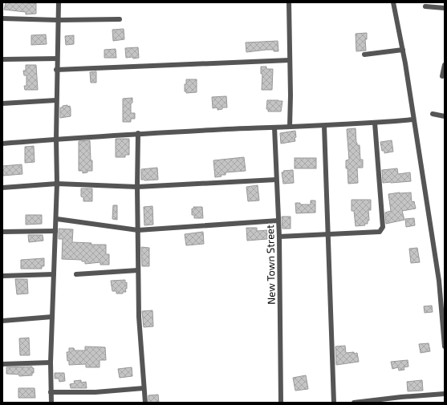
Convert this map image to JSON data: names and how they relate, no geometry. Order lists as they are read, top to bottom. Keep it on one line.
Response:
{"streets":{"street":["New Town Street"]}}
